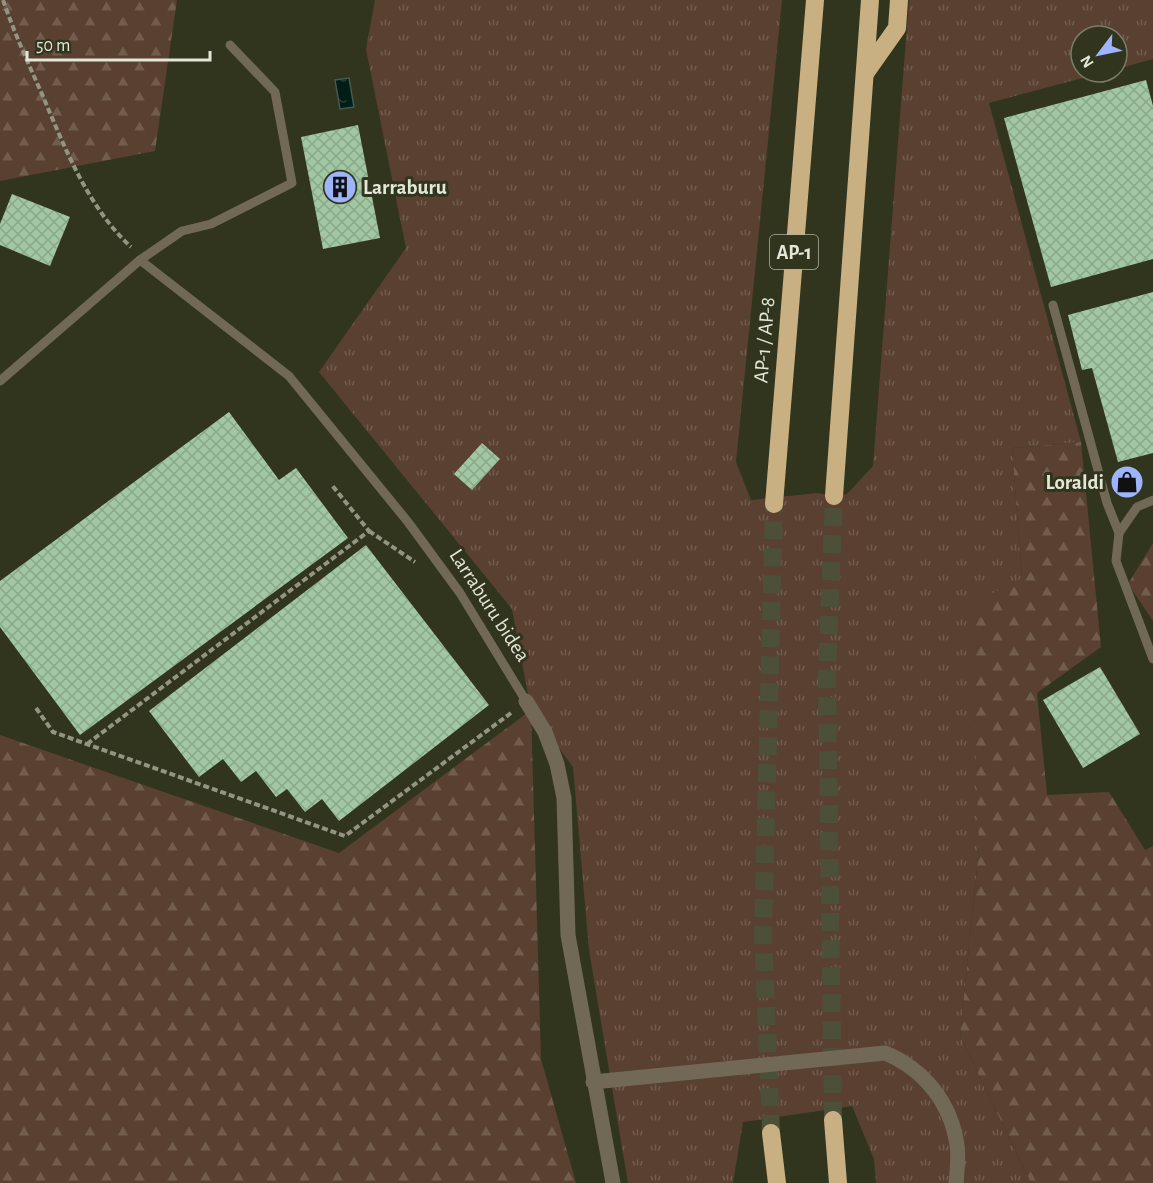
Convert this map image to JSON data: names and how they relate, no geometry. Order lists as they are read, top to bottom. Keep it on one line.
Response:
{"streets":{"highway":["AP-1","AP-1 / AP-8"],"street":["Larraburu bidea"]},"places":{"building":["Larraburu"],"shop":["Loraldi"]},"scale_bar":"50 m","north":"bottom left"}
